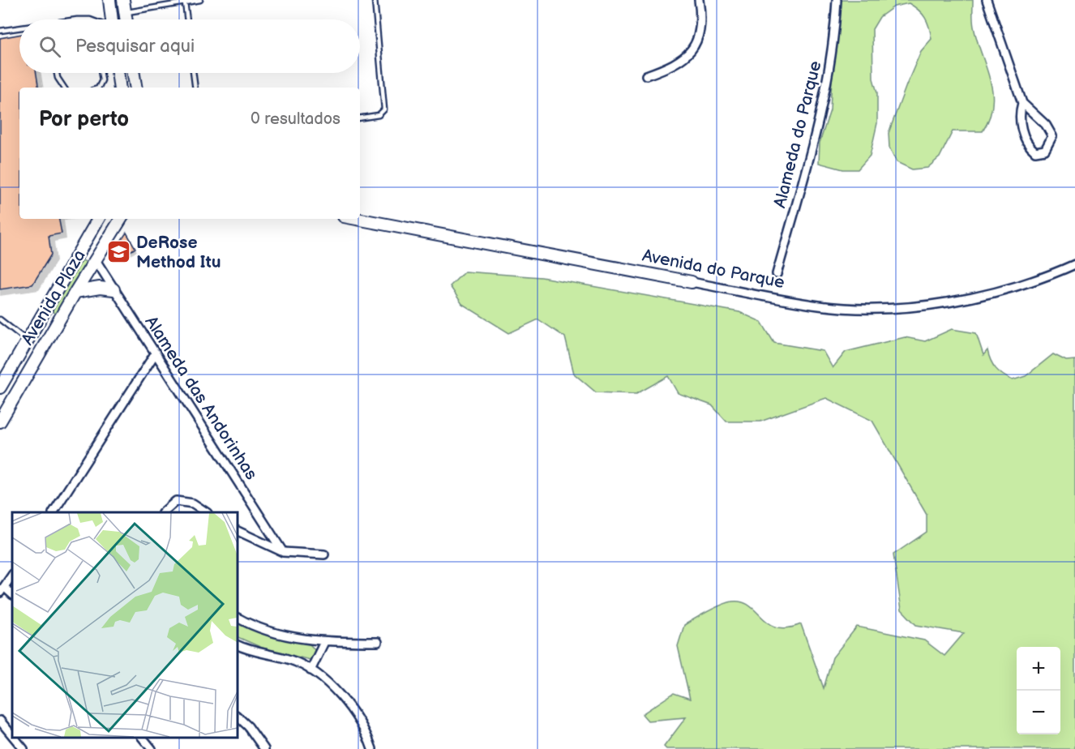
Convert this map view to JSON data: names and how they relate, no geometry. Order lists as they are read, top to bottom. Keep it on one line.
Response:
{"streets":{"street":["Alameda do Parque","Avenida do Parque","Avenida Plaza","Alameda das Andorinhas"]},"crossings":[["Avenida Plaza","Alameda das Andorinhas"]],"places":{"school or university":["DeRose Method Itu"]},"page":{"search":"Pesquisar aqui","heading":["Por perto","0 resultados"],"map_buttons":["+","−"]}}
